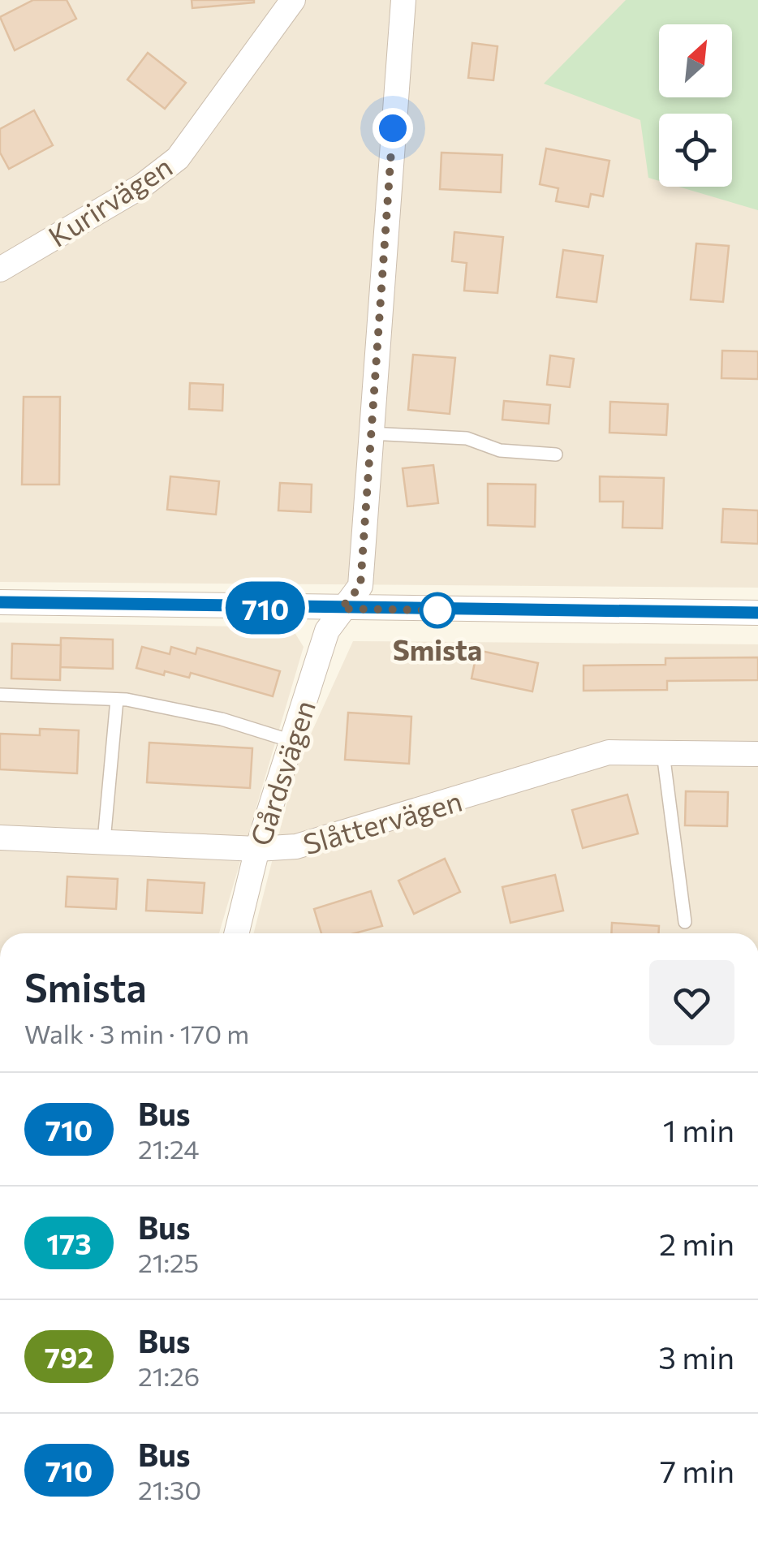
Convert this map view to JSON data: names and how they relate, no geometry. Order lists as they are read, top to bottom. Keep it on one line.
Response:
{"streets":{"street":["Kurirvägen","Gårdsvägen","Slåttervägen"]},"crossings":[["Gårdsvägen","Slåttervägen"]],"places":["Smista"],"lines":["bus line 710"],"north":"top right","page":{"on_map":"710","heading":["Smista","Walk · 3 min · 170 m"],"list":[{"mark":"710","name":"Bus","note":"21:24","value":"1 min"},{"mark":"173","name":"Bus","note":"21:25","value":"2 min"},{"mark":"792","name":"Bus","note":"21:26","value":"3 min"},{"mark":"710","name":"Bus","note":"21:30","value":"7 min"}]}}
